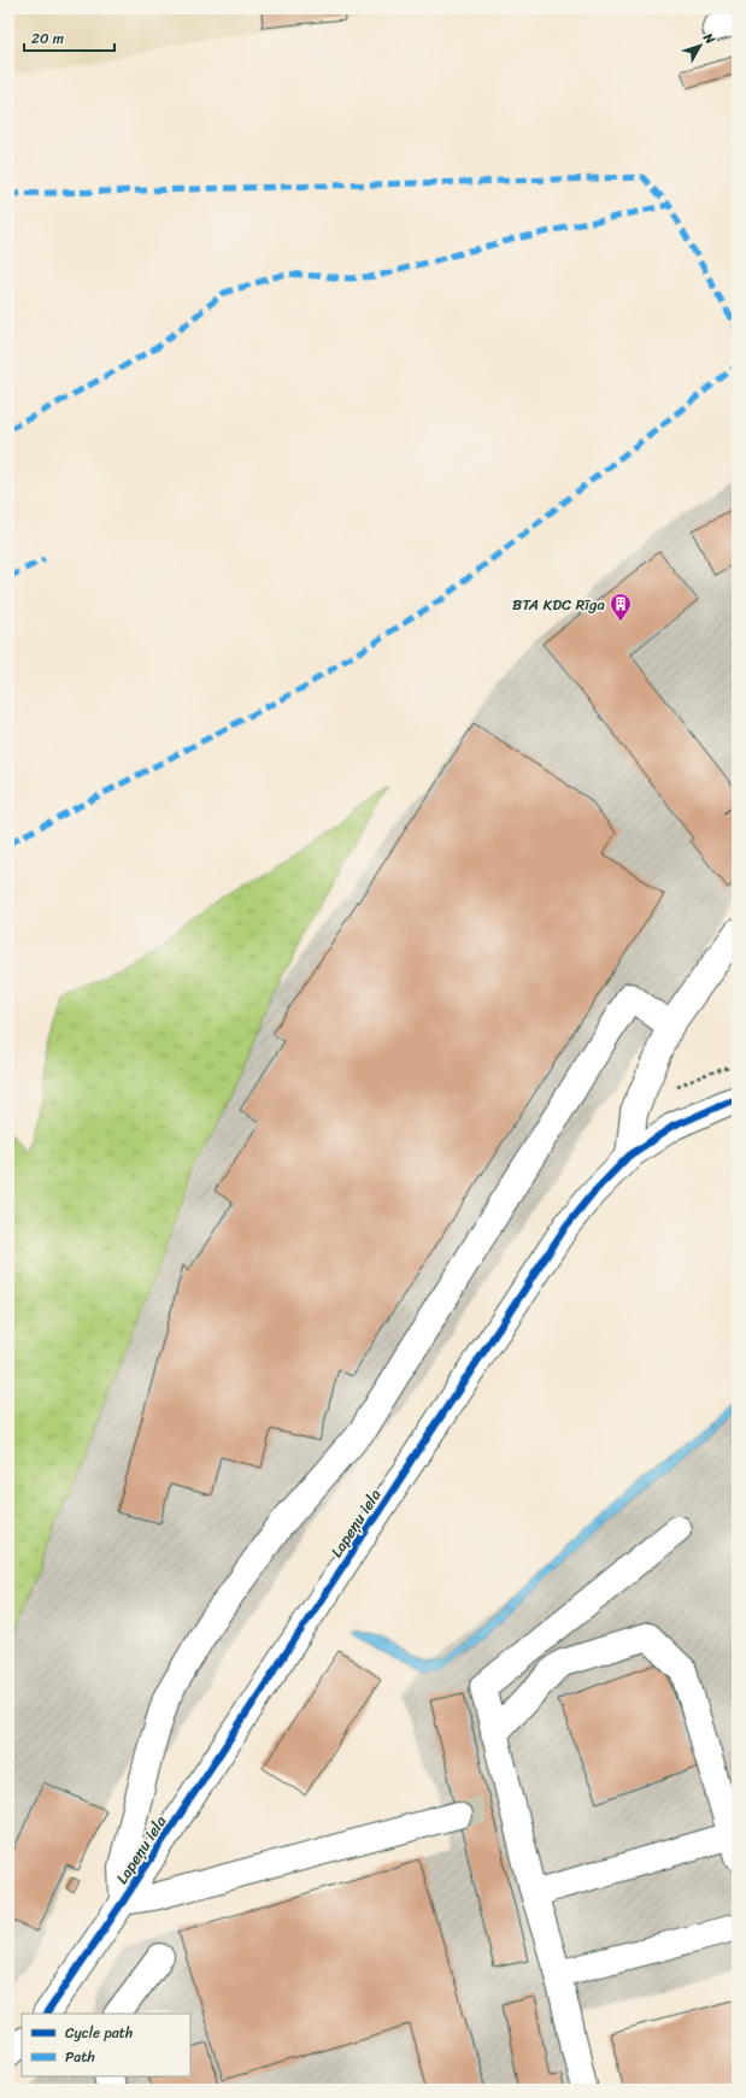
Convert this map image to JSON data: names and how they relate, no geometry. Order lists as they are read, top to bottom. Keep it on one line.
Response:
{"streets":{"street":["Lapeņu iela"]},"places":{"building":["BTA KDC Rīga"]},"legend":["Cycle path","Path"],"scale_bar":"20 m","north":"top right"}
